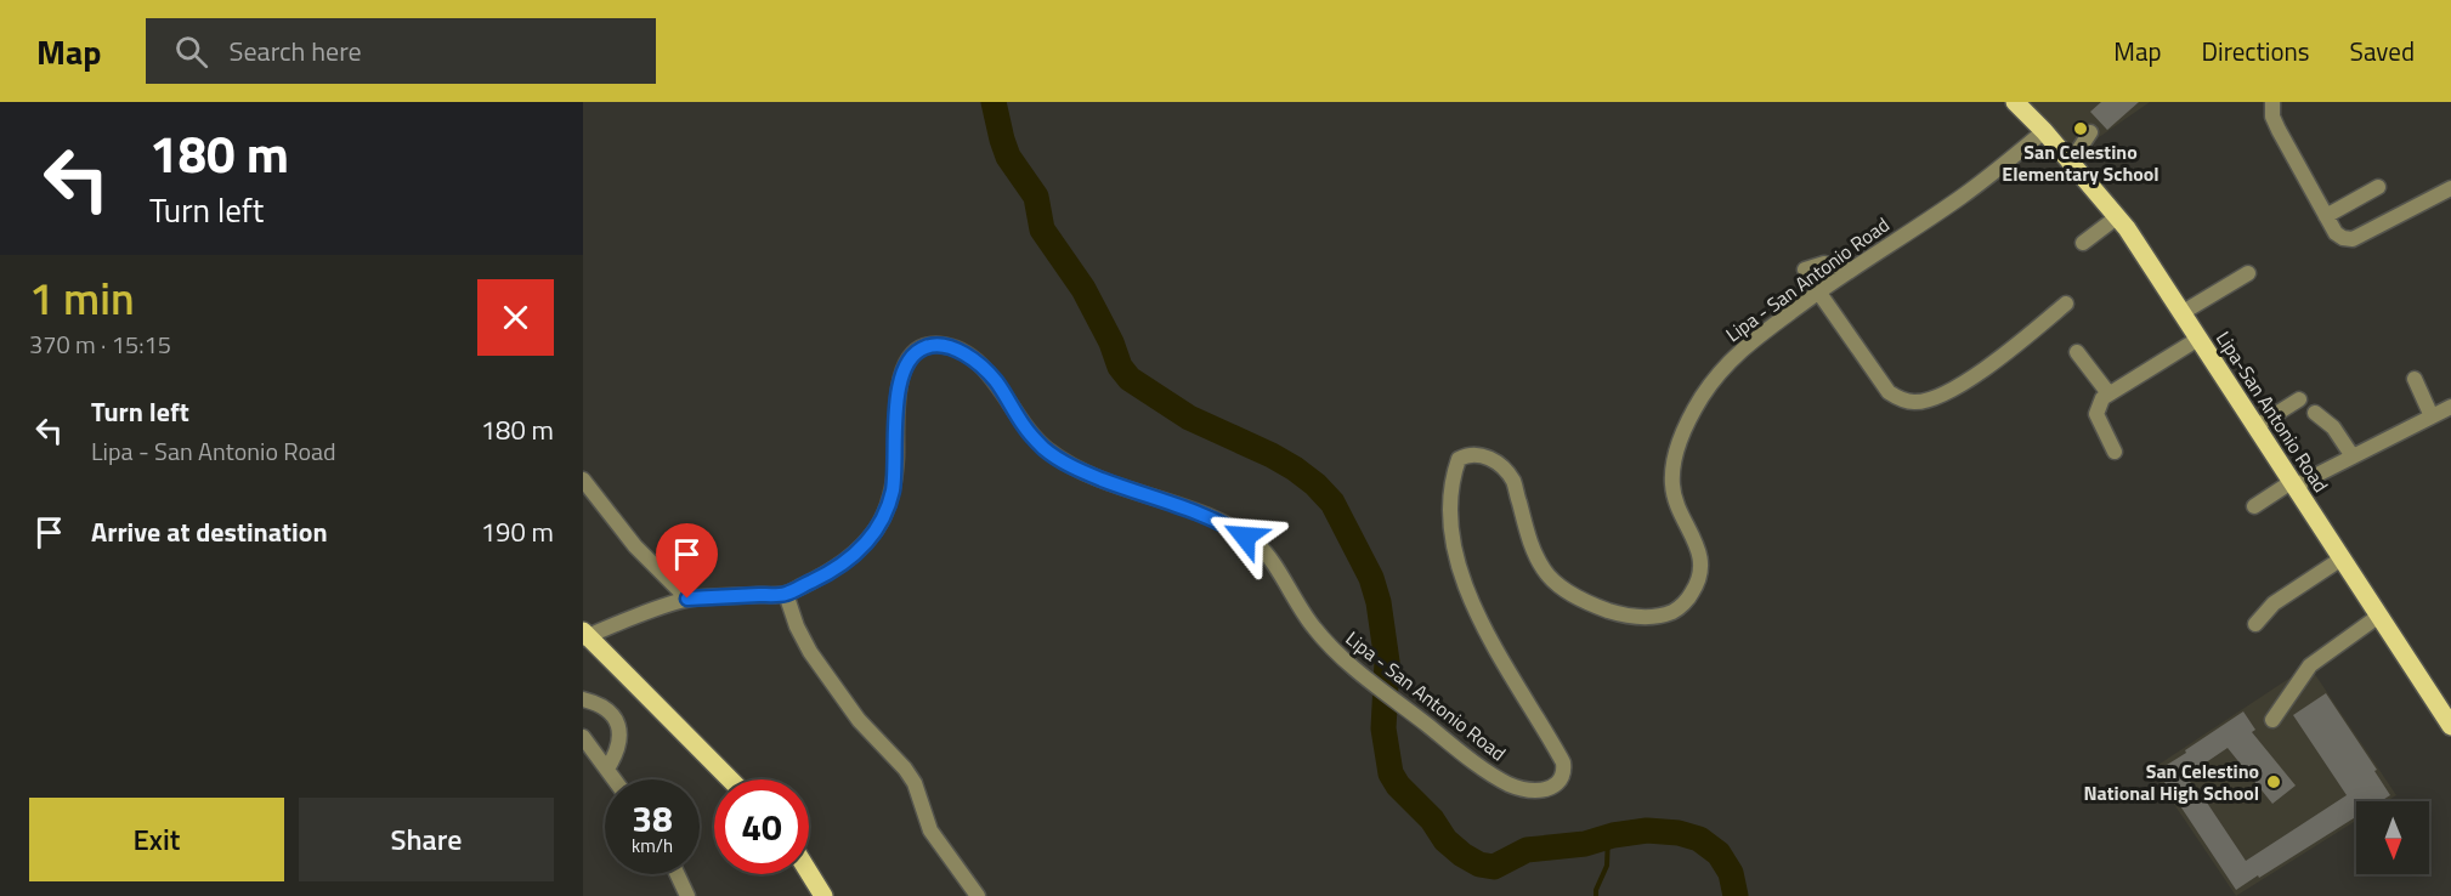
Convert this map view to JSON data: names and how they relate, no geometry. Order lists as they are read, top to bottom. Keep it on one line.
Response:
{"streets":{"main road":["Lipa-San Antonio Road"],"street":["Lipa - San Antonio Road"]},"crossings":[["Lipa - San Antonio Road","Lipa-San Antonio Road"]],"places":["San Celestino Elementary School","San Celestino National High School"],"north":"bottom","page":{"header":"Map","search":"Search here","nav":["Map","Directions","Saved"],"turn":["180 m","Turn left"],"heading":["1 min","370 m · 15:15"],"list":[{"name":"Turn left","note":"Lipa - San Antonio Road","value":"180 m"},{"name":"Arrive at destination","value":"190 m"}],"speed":"38 km/h","limit":"40","buttons":["Exit","Share"]}}
